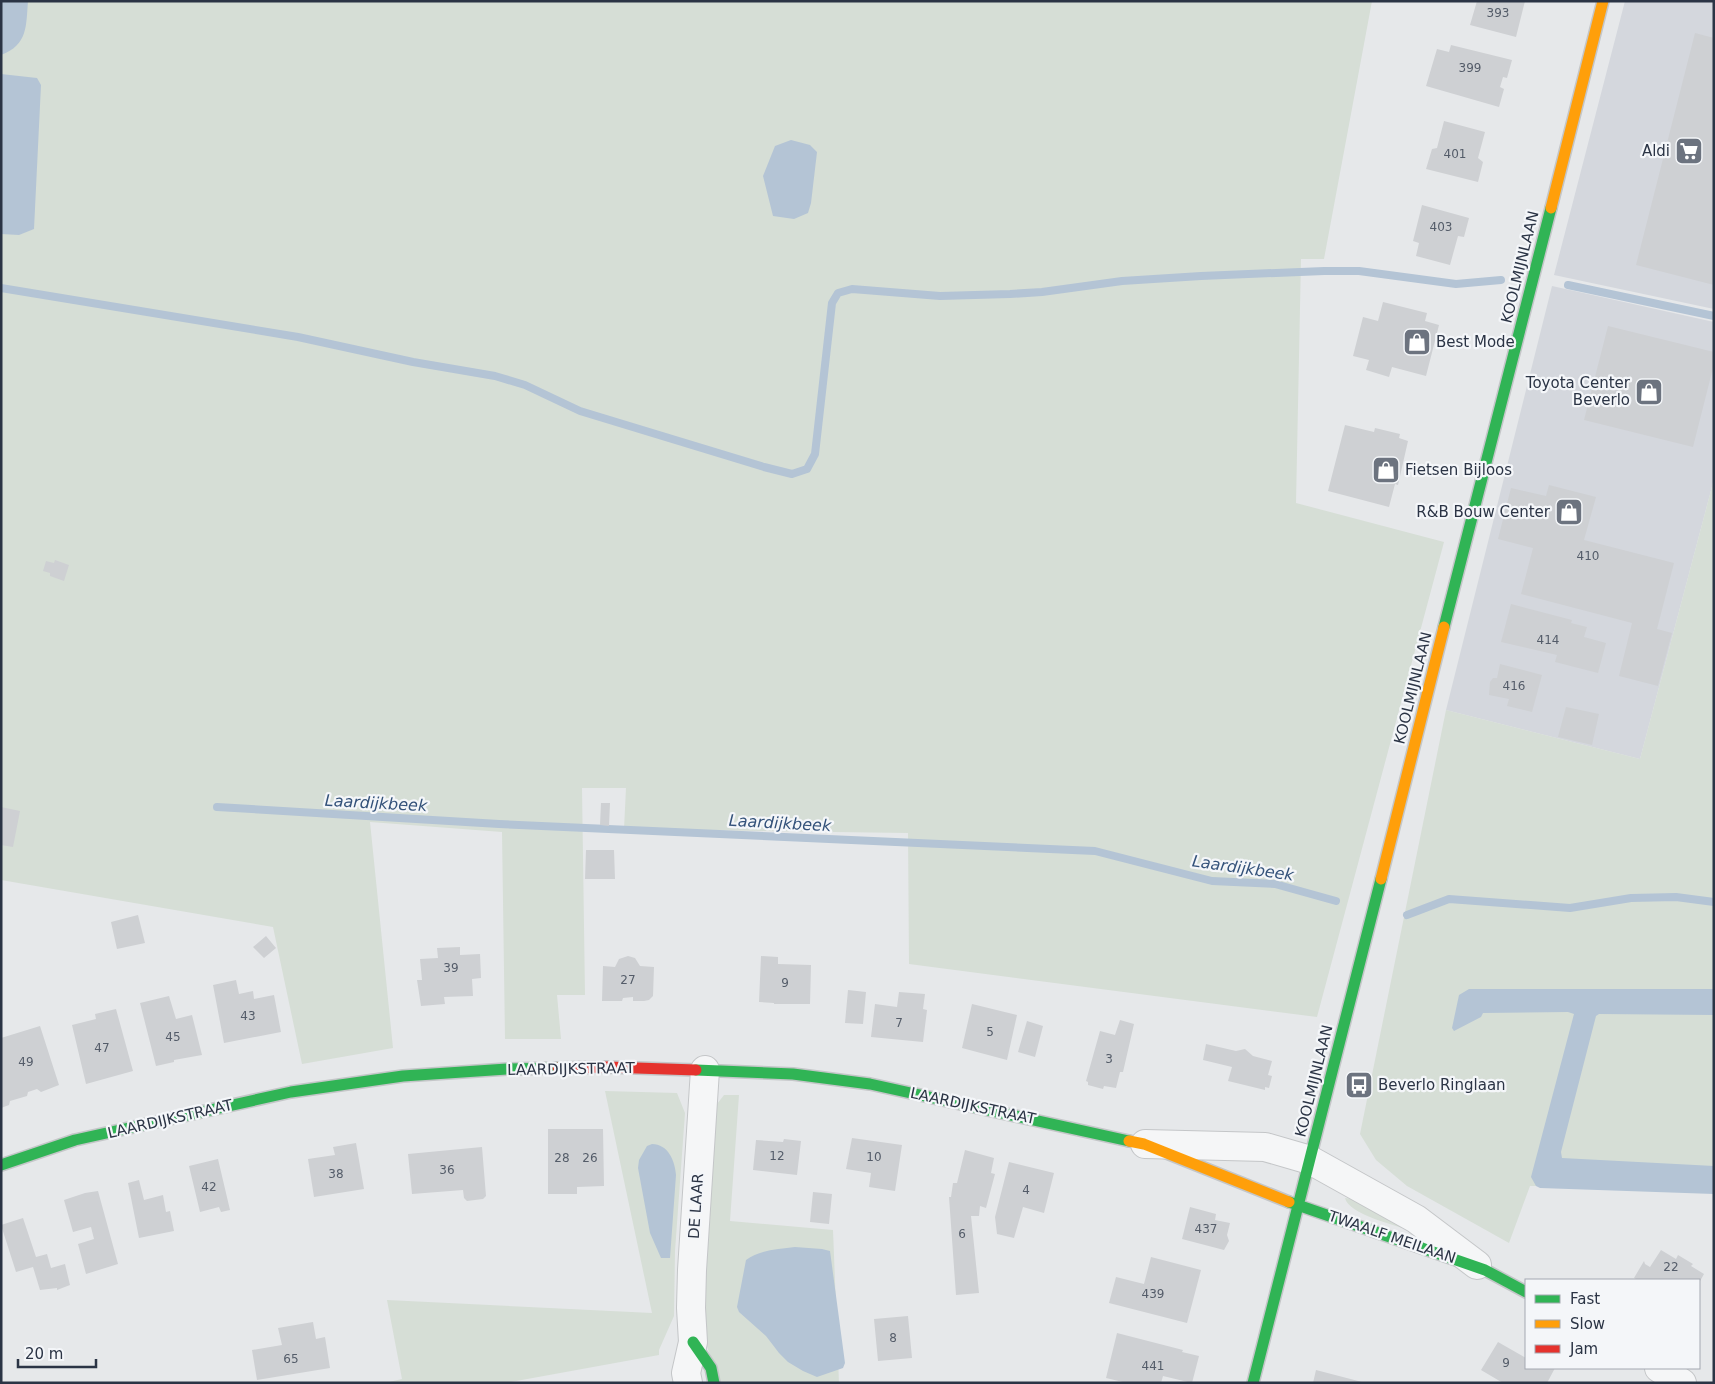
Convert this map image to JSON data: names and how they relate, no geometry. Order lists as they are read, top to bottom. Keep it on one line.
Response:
{"streets":{"street":["KOOLMIJNLAAN","LAARDIJKSTRAAT","DE LAAR","TWAALF MEILAAN"]},"crossings":[["KOOLMIJNLAAN","LAARDIJKSTRAAT"],["KOOLMIJNLAAN","TWAALF MEILAAN"],["LAARDIJKSTRAAT","DE LAAR"],["LAARDIJKSTRAAT","TWAALF MEILAAN"]],"water":["Laardijkbeek"],"places":{"supermarket":["Aldi"],"shop":["Best Mode","Toyota Center Beverlo","Fietsen Bijloos","R&B Bouw Center"],"bus stop":["Beverlo Ringlaan"]},"house_numbers":["393","399","401","403","410","414","416","39","27","9","43","7","5","45","47","3","49","12","10","28","26","36","38","42","4","437","6","22","439","8","65","9","441"],"legend":["Fast","Slow","Jam"],"scale_bar":"20 m"}
